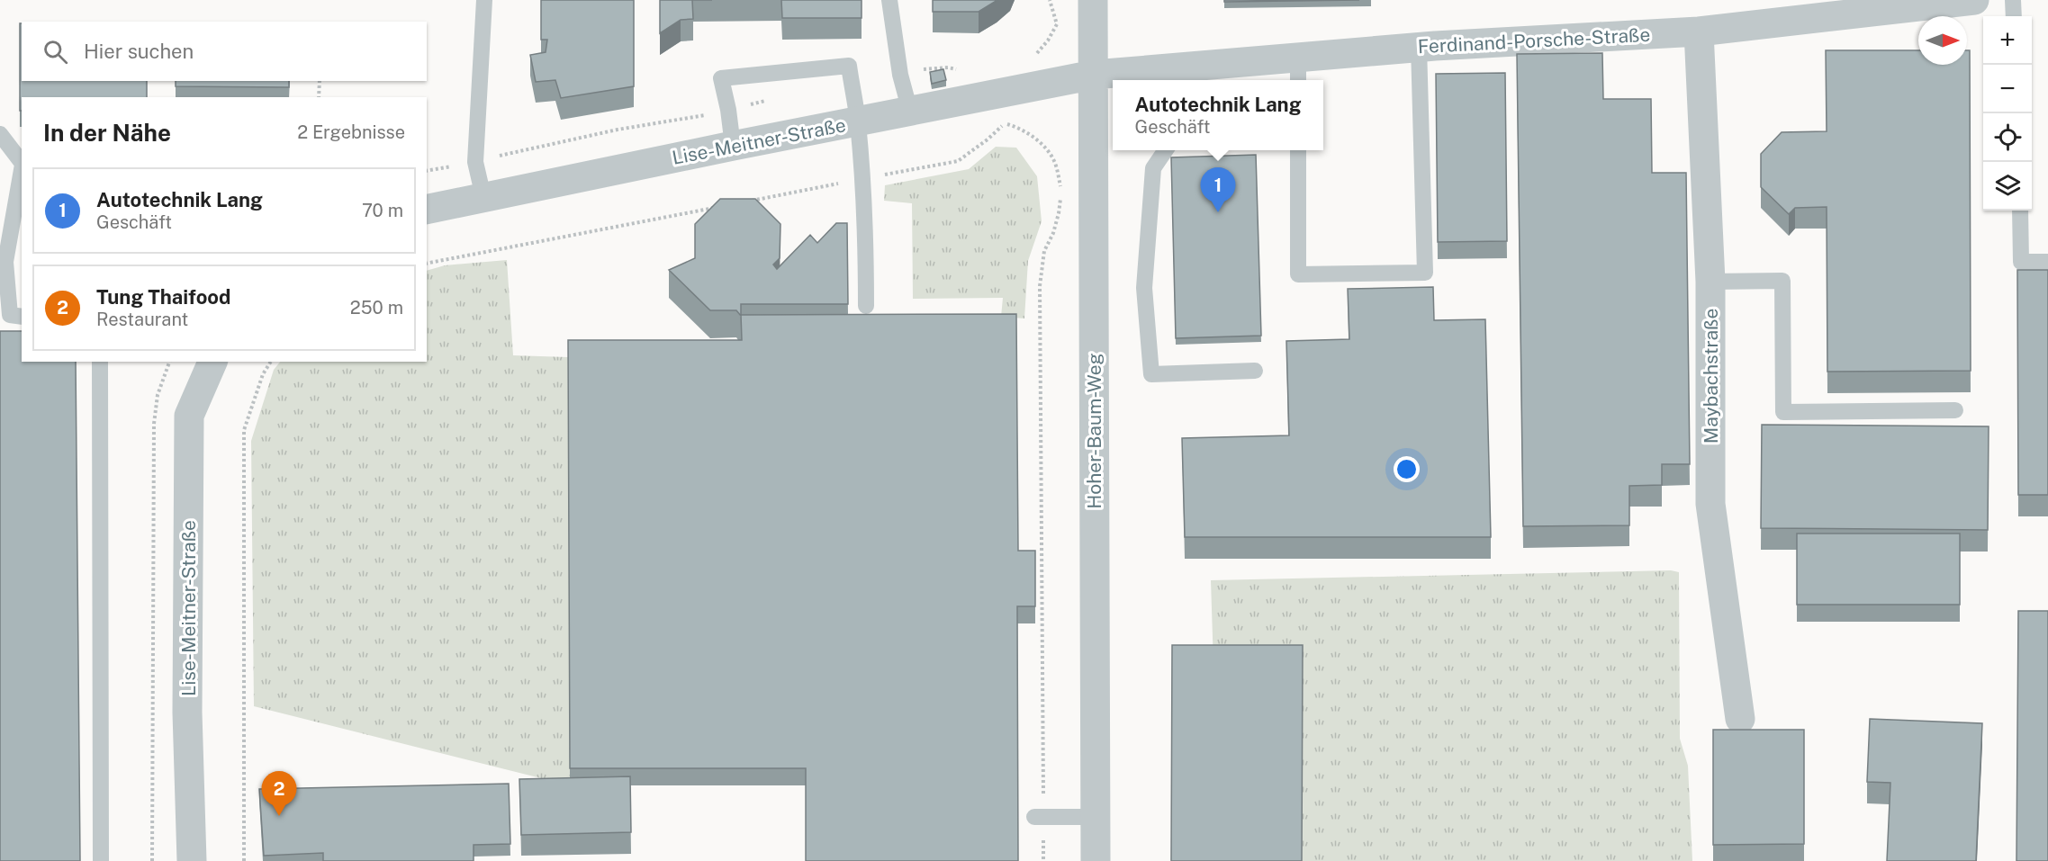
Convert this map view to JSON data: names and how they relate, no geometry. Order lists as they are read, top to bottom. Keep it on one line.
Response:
{"streets":{"street":["Ferdinand-Porsche-Straße","Lise-Meitner-Straße","Maybachstraße","Hoher-Baum-Weg"]},"crossings":[["Ferdinand-Porsche-Straße","Lise-Meitner-Straße"],["Ferdinand-Porsche-Straße","Maybachstraße"],["Ferdinand-Porsche-Straße","Hoher-Baum-Weg"],["Lise-Meitner-Straße","Hoher-Baum-Weg"]],"north":"right","page":{"map_buttons":["+","−"],"search":"Hier suchen","popup":["Autotechnik Lang","Geschäft"],"heading":["In der Nähe","2 Ergebnisse"],"pins":["1","2"],"list":[{"mark":"1","name":"Autotechnik Lang","note":"Geschäft","value":"70 m"},{"mark":"2","name":"Tung Thaifood","note":"Restaurant","value":"250 m"}]}}
